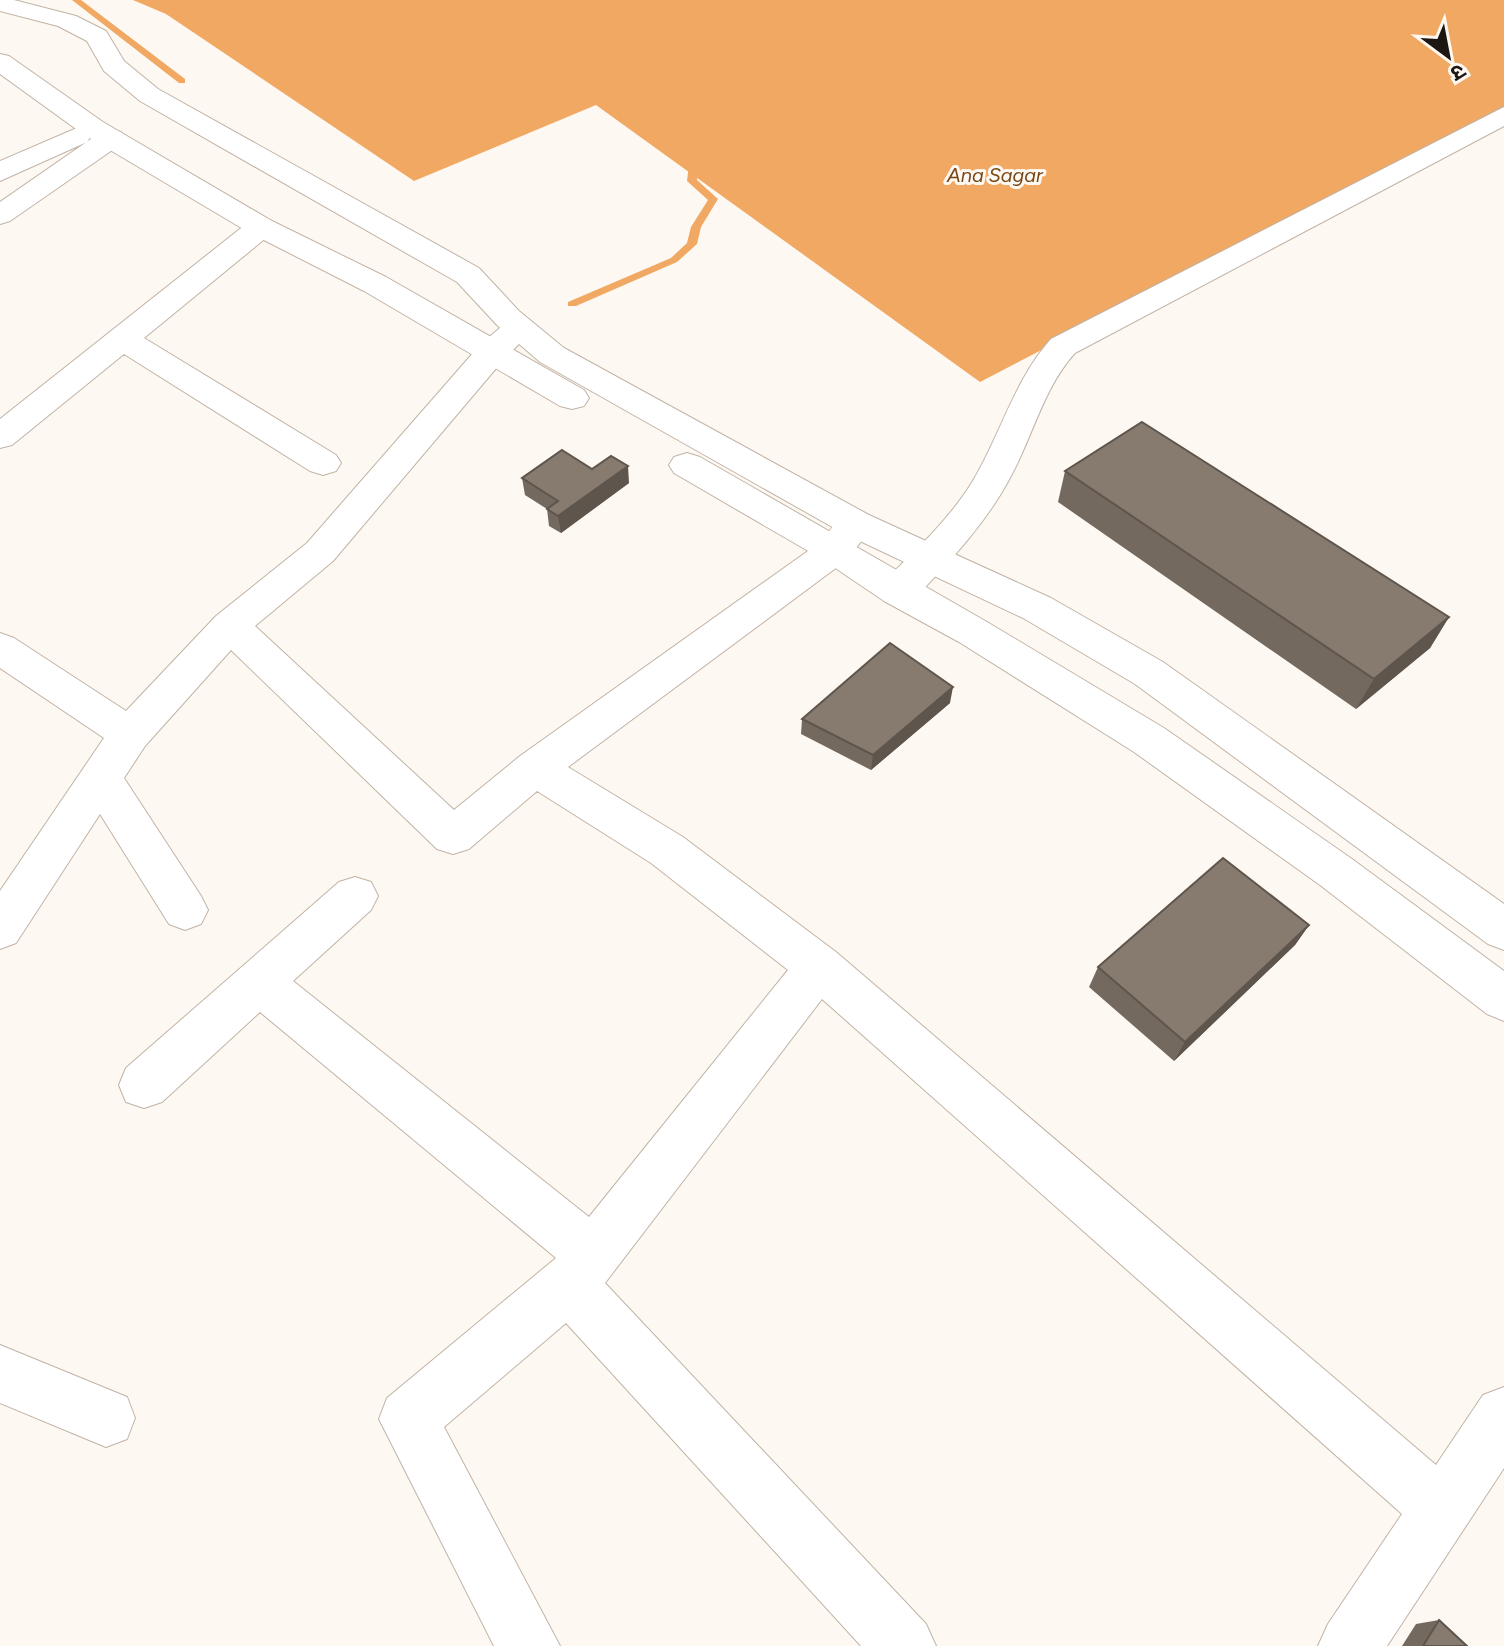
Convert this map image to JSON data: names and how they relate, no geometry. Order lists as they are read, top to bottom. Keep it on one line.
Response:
{"water":["Ana Sagar"],"north":"bottom right"}
